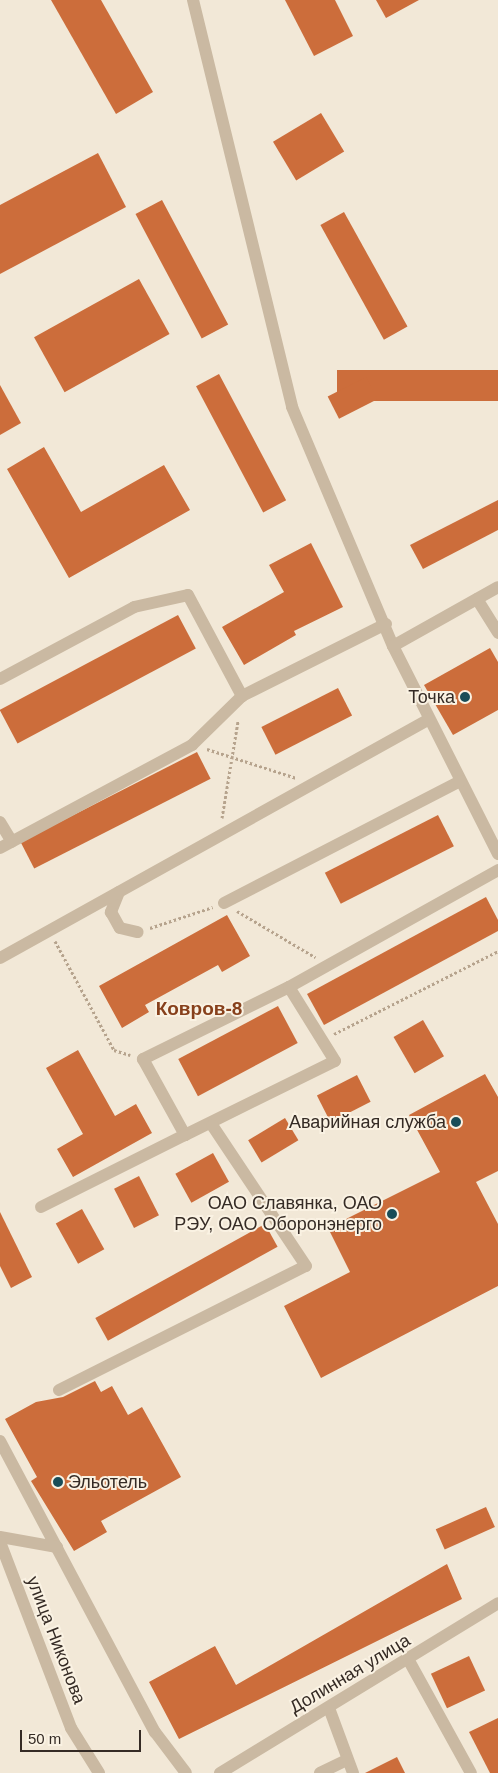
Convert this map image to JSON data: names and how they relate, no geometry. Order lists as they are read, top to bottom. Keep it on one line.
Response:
{"streets":{"street":["улица Никонова","Долинная улица"]},"districts":["Ковров-8"],"places":["Точка","Аварийная служба","ОАО Славянка, ОАО РЭУ, ОАО Оборонэнерго","Эльотель"],"scale_bar":"50 m"}
